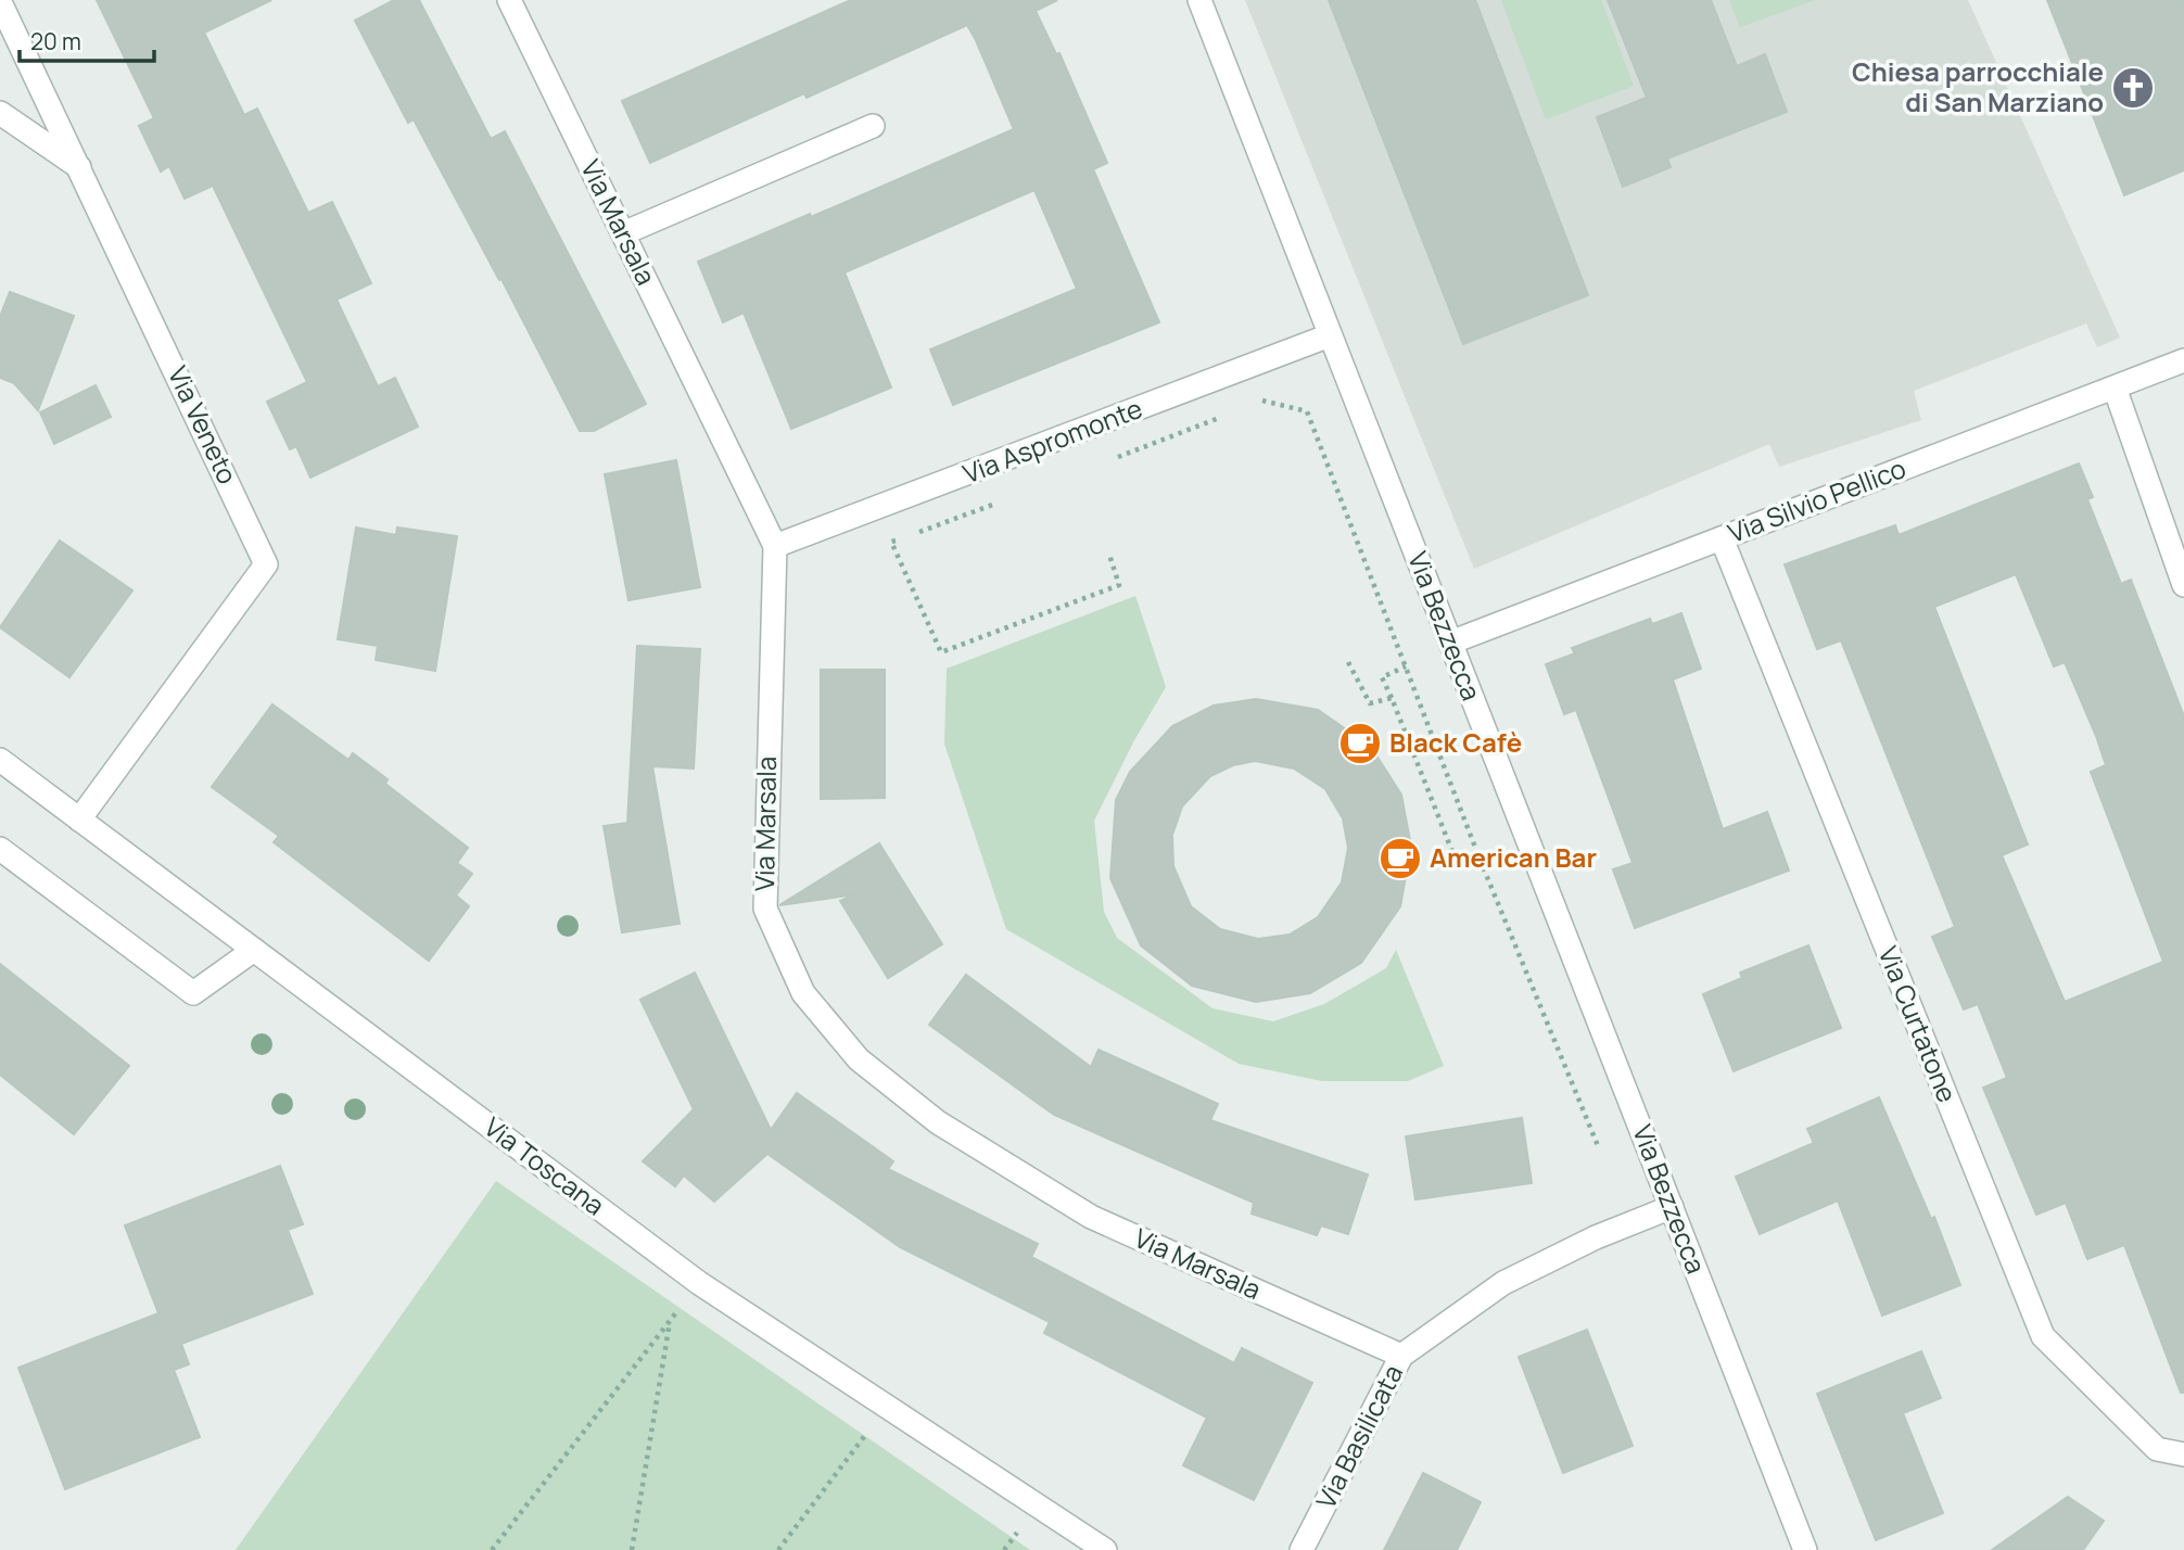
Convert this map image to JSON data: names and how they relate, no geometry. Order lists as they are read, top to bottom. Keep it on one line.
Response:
{"streets":{"street":["Via Marsala","Via Veneto","Via Aspromonte","Via Silvio Pellico","Via Bezzecca","Via Curtatone","Via Toscana","Via Basilicata"]},"crossings":[["Via Marsala","Via Aspromonte"],["Via Marsala","Via Basilicata"],["Via Veneto","Via Toscana"],["Via Aspromonte","Via Bezzecca"],["Via Silvio Pellico","Via Bezzecca"],["Via Silvio Pellico","Via Curtatone"],["Via Bezzecca","Via Basilicata"]],"places":{"church":["Chiesa parrocchiale di San Marziano"],"cafe":["Black Cafè","American Bar"]},"scale_bar":"20 m"}
